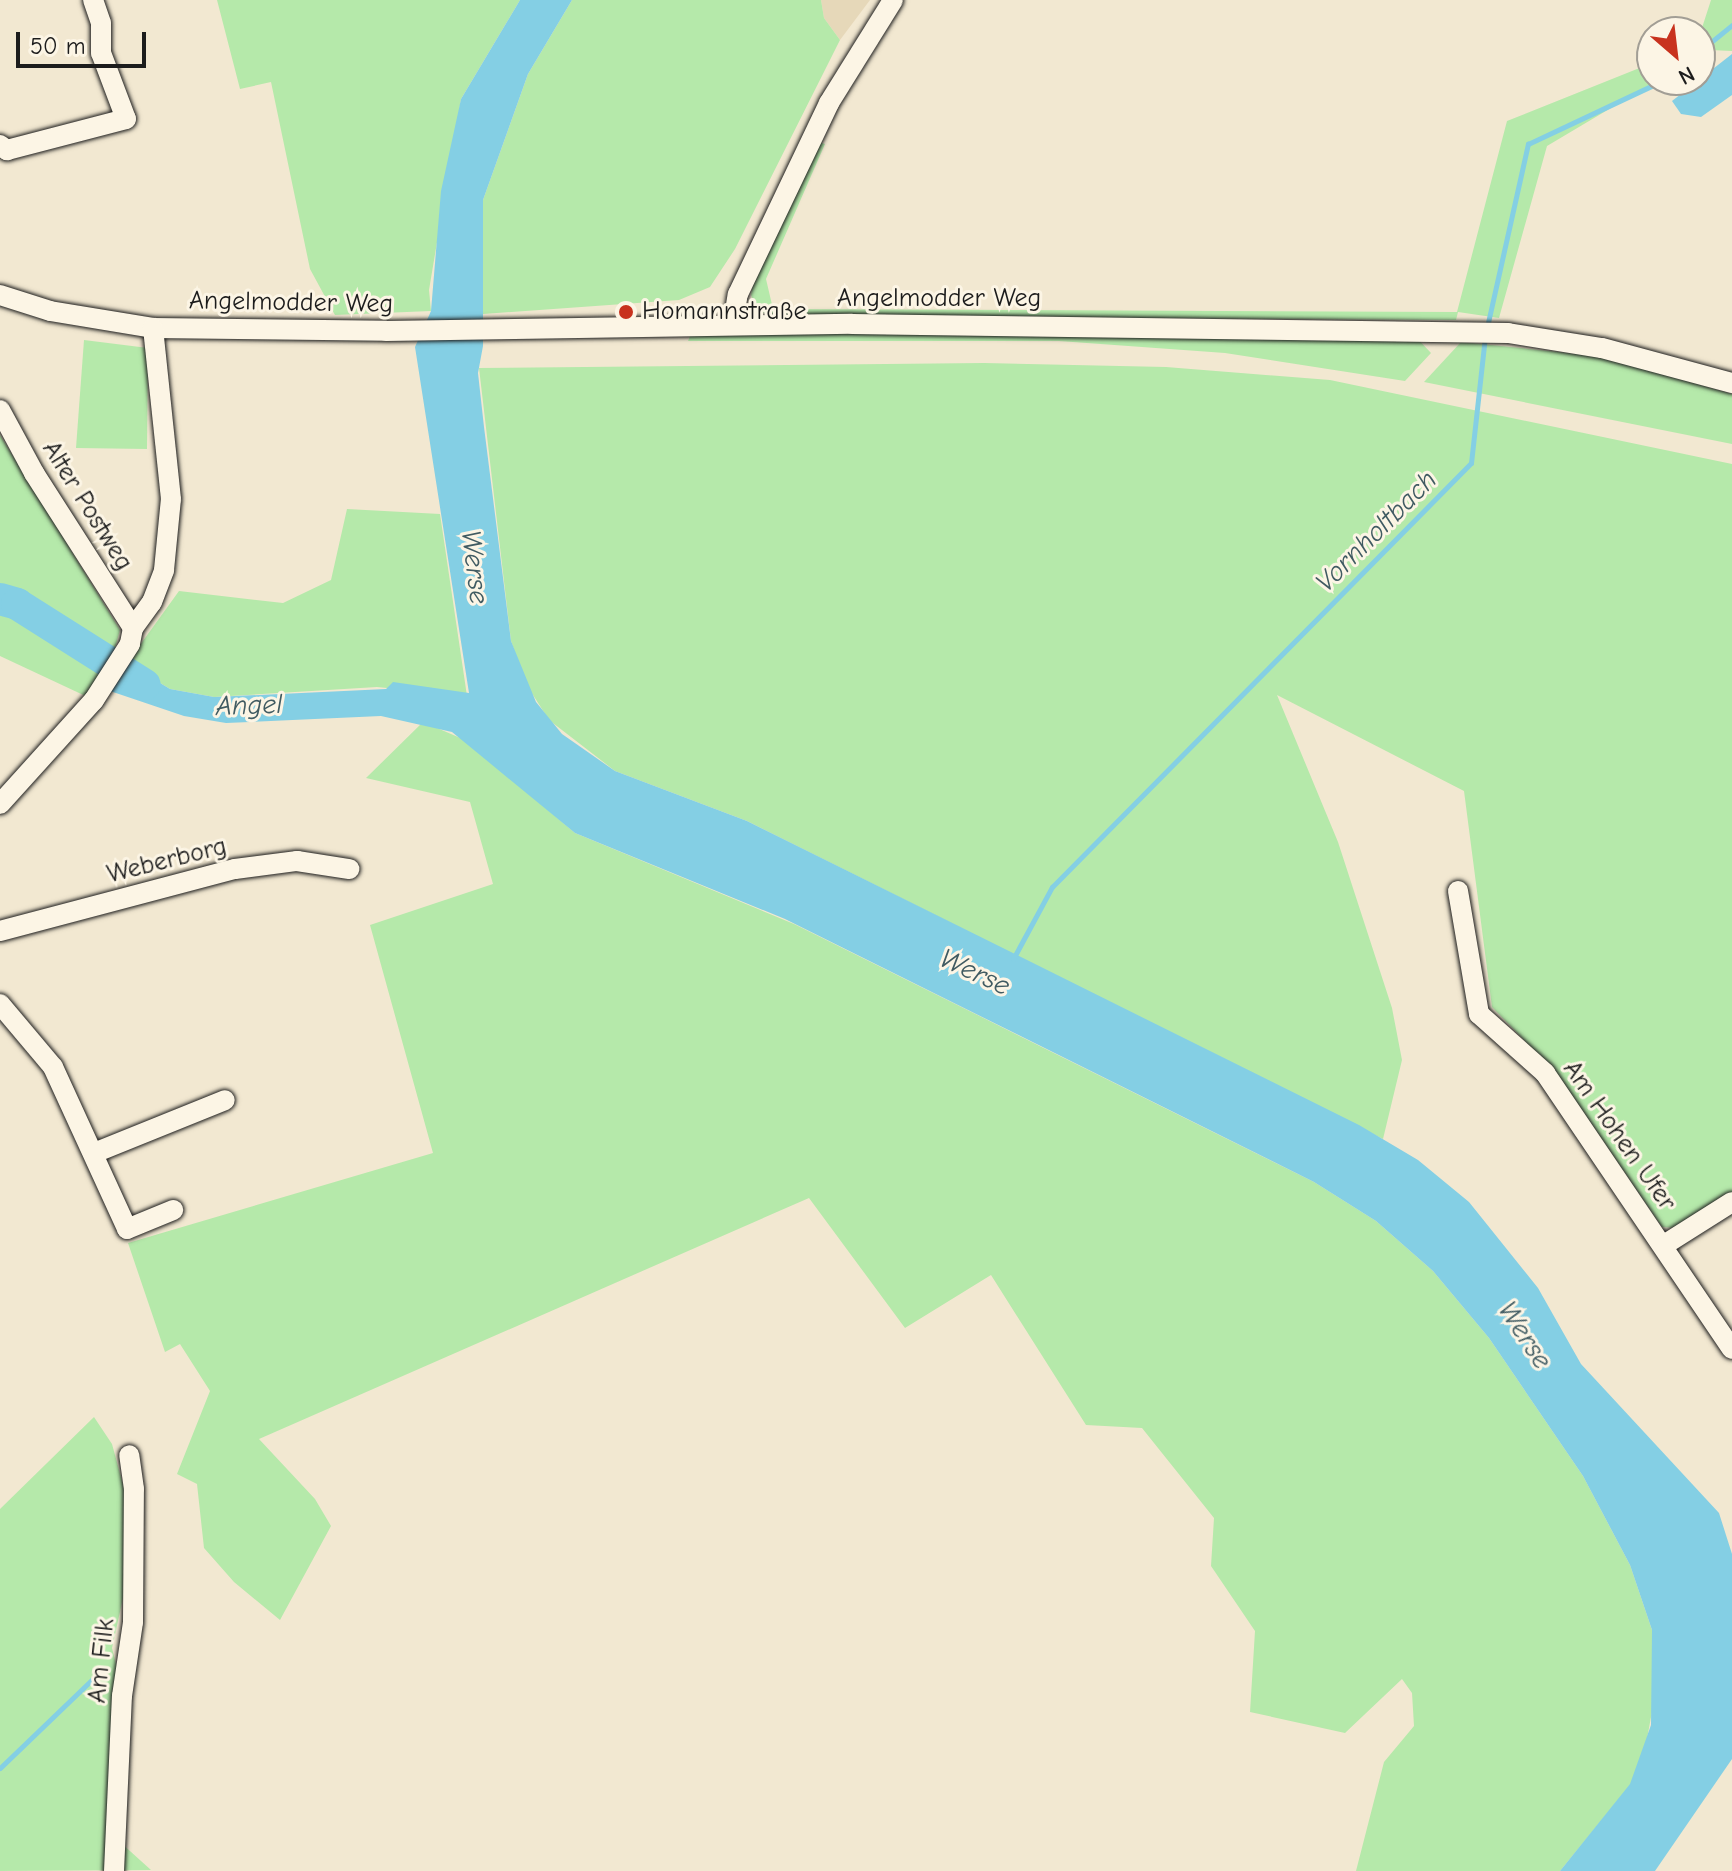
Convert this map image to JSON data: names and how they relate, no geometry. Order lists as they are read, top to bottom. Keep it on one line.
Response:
{"streets":{"street":["Angelmodder Weg","Alter Postweg","Weberborg","Am Hohen Ufer","Am Filk"]},"crossings":[["Angelmodder Weg","Alter Postweg"]],"water":["Vornholtbach","Werse","Angel"],"places":["Homannstraße"],"scale_bar":"50 m","north":"bottom right"}
